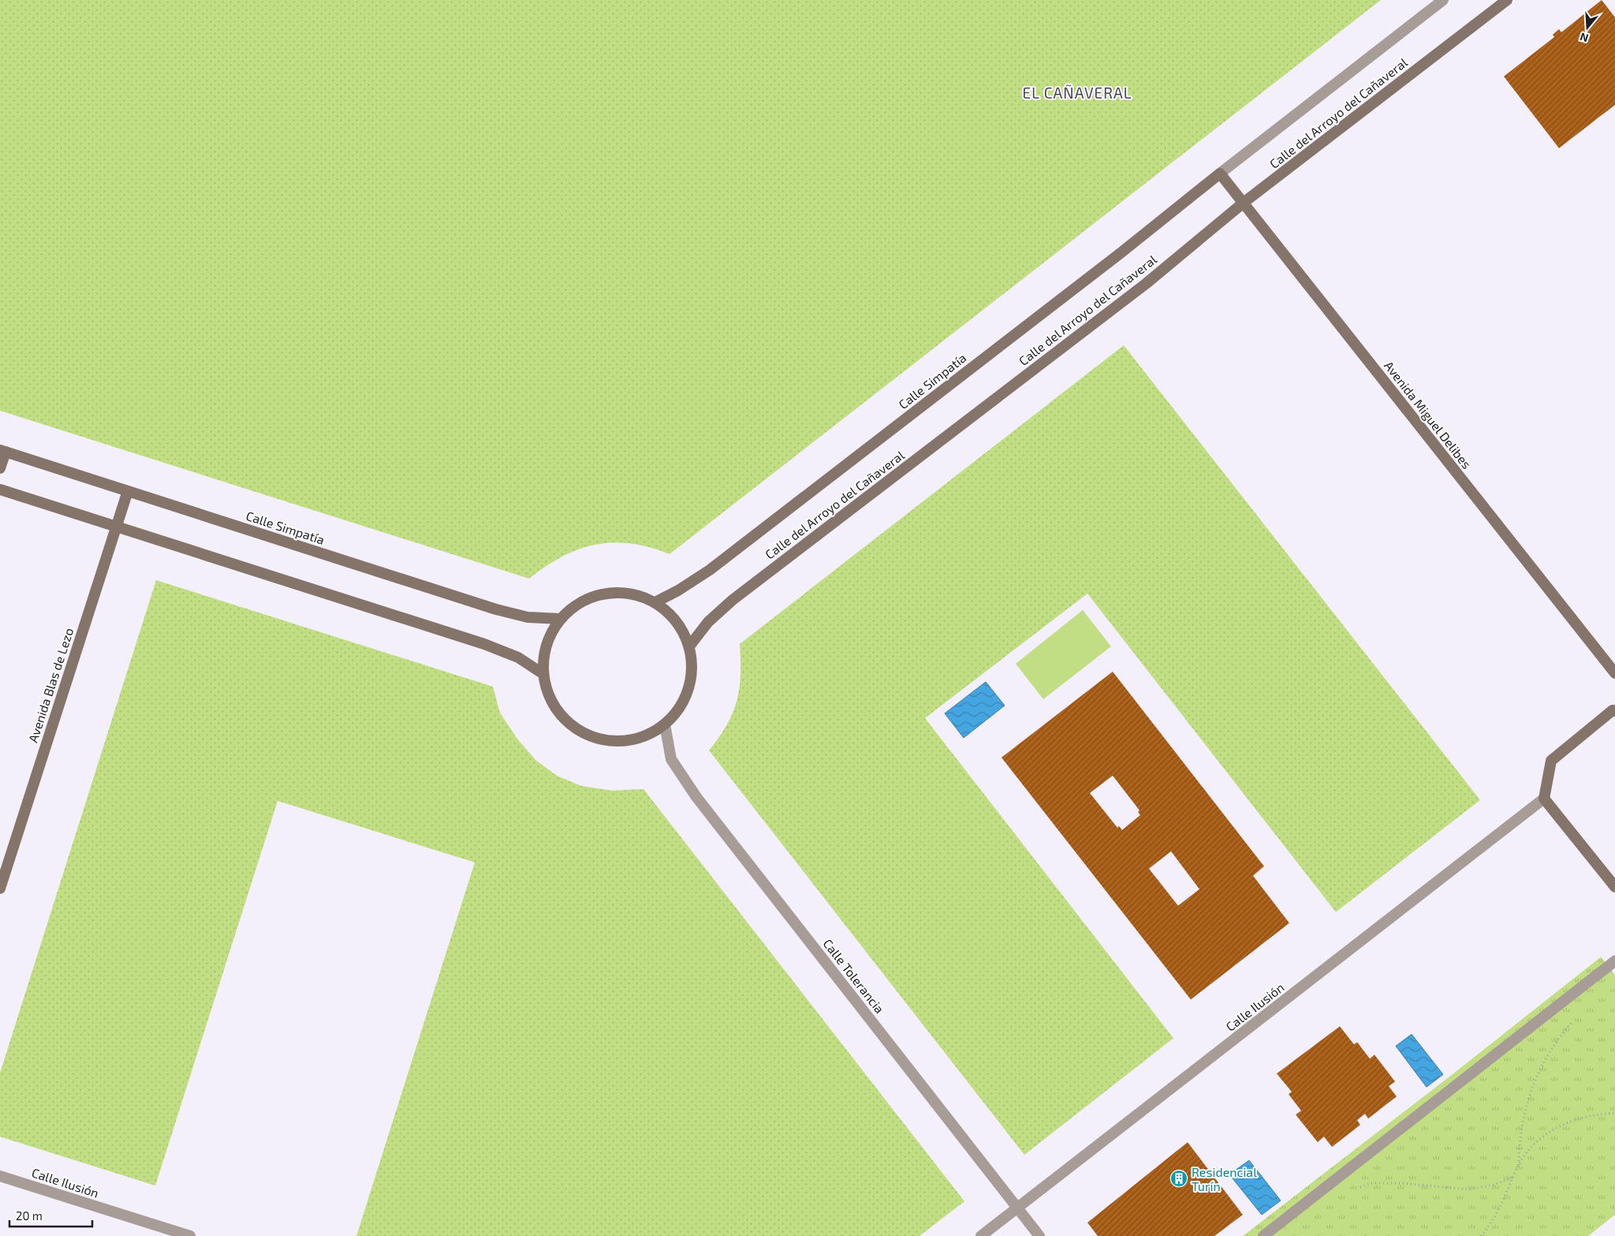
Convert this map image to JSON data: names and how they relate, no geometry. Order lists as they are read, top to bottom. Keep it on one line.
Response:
{"streets":{"main road":["Calle del Arroyo del Cañaveral","Calle Simpatía","Avenida Miguel Delibes","Avenida Blas de Lezo"],"street":["Calle Tolerancia","Calle Ilusión"]},"crossings":[["Calle del Arroyo del Cañaveral","Calle Simpatía"],["Calle del Arroyo del Cañaveral","Avenida Miguel Delibes"],["Calle Simpatía","Avenida Miguel Delibes"],["Calle Simpatía","Avenida Blas de Lezo"],["Calle Tolerancia","Calle Ilusión"]],"districts":["EL CAÑAVERAL"],"places":{"building":["Residencial Turín"]},"scale_bar":"20 m","north":"bottom"}
